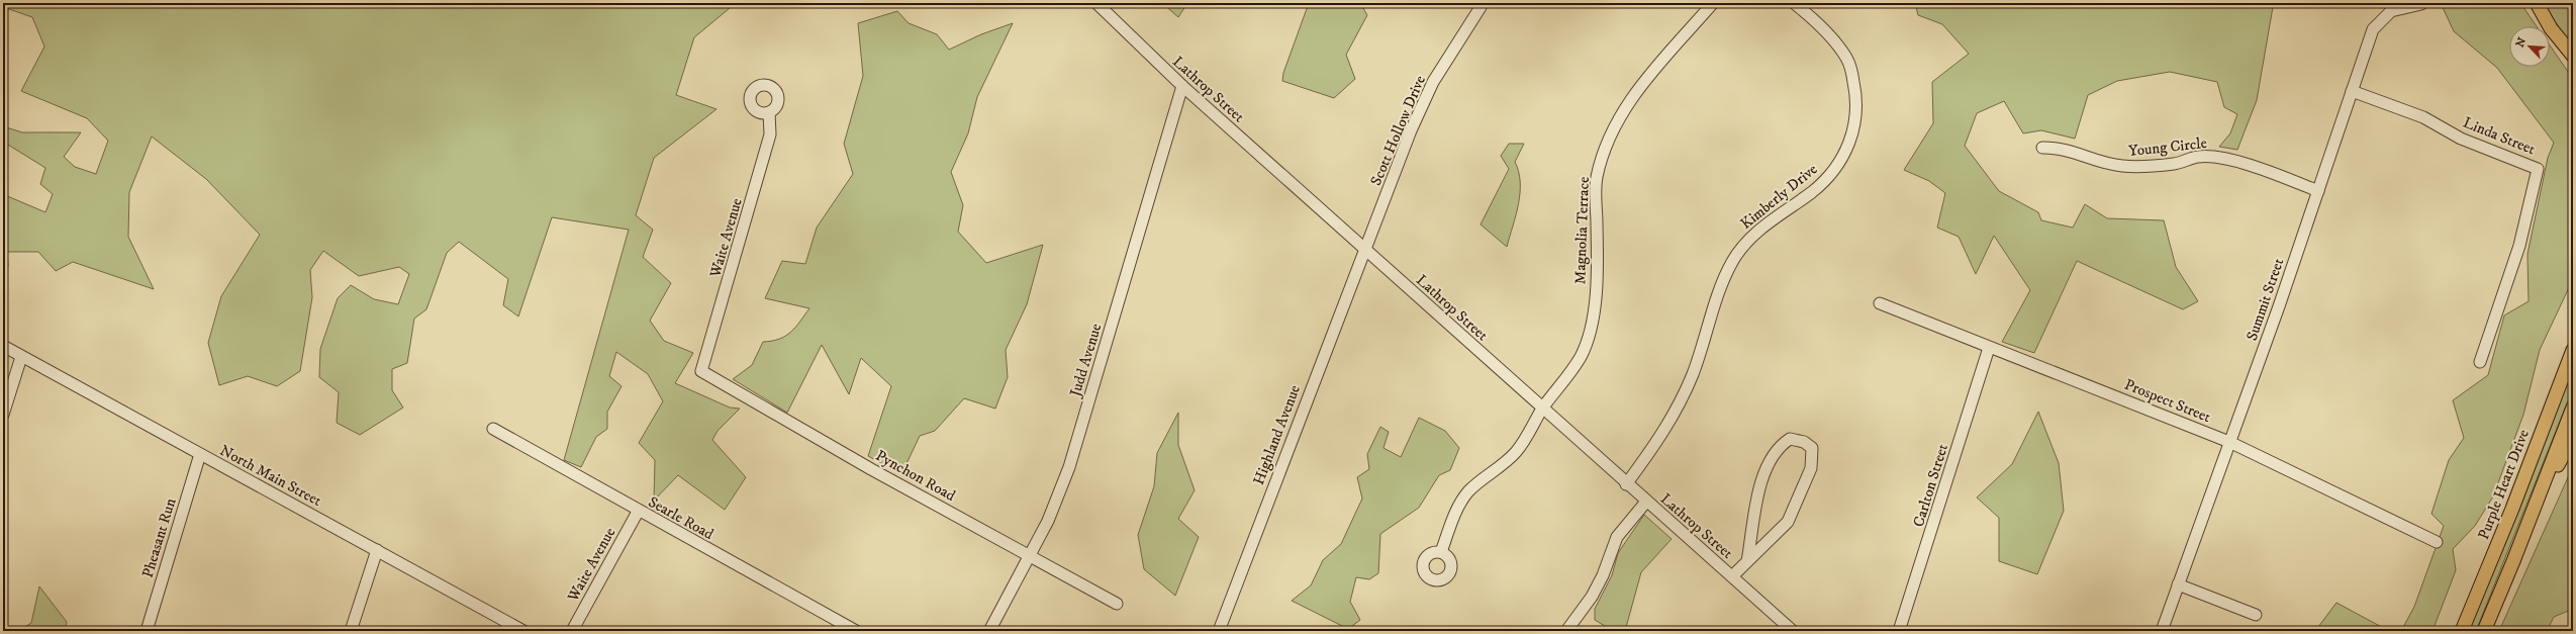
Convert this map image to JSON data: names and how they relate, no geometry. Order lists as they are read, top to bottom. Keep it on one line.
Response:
{"streets":{"main road":["Purple Heart Drive"],"street":["Lathrop Street","Scott Hollow Drive","Linda Street","Young Circle","Kimberly Drive","Magnolia Terrace","Waite Avenue","Summit Street","Judd Avenue","Prospect Street","Highland Avenue","North Main Street","Pynchon Road","Carlton Street","Searle Road","Pheasant Run"]},"crossings":[["Lathrop Street","Scott Hollow Drive"],["Lathrop Street","Kimberly Drive"],["Lathrop Street","Magnolia Terrace"],["Lathrop Street","Judd Avenue"],["Lathrop Street","Highland Avenue"],["Scott Hollow Drive","Highland Avenue"],["Linda Street","Summit Street"],["Young Circle","Summit Street"],["Waite Avenue","Pynchon Road"],["Waite Avenue","Searle Road"],["Summit Street","Prospect Street"],["Judd Avenue","Pynchon Road"],["Prospect Street","Carlton Street"],["North Main Street","Pheasant Run"]],"north":"top left"}
